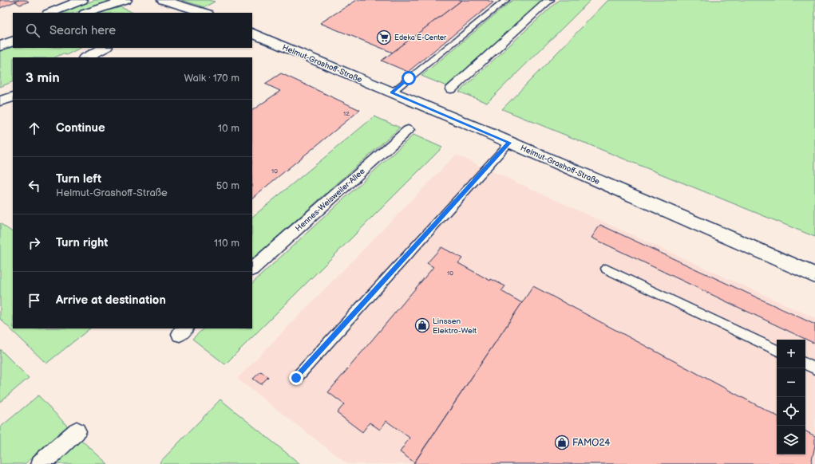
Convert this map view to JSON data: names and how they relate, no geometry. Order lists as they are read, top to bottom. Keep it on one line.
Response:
{"streets":{"street":["Helmut-Grashoff-Straße","Hennes-Weisweiler-Allee"]},"places":{"supermarket":["Edeka E-Center"],"shop":["Linssen Elektro-Welt","FAMO24"]},"house_numbers":["12","10","10"],"page":{"search":"Search here","heading":["3 min","Walk · 170 m"],"list":[["Continue","10 m"],["Turn left","Helmut-Grashoff-Straße","50 m"],["Turn right","110 m"],"Arrive at destination"],"map_buttons":["+","−"]}}
